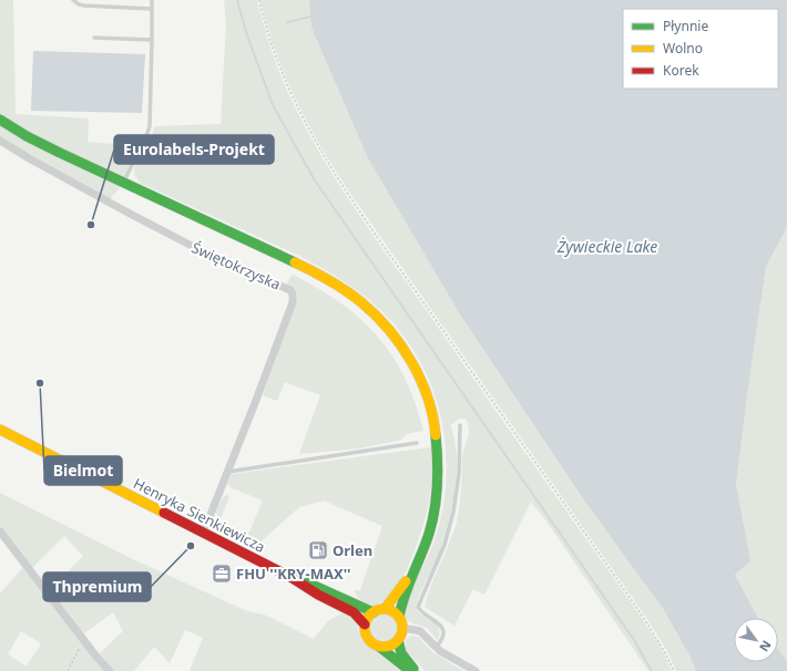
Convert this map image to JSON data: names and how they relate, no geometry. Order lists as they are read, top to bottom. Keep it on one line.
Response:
{"streets":{"main road":["Henryka Sienkiewicza"],"street":["Świętokrzyska"]},"crossings":[["Świętokrzyska","Henryka Sienkiewicza"]],"water":["Żywieckie Lake"],"places":{"other":["Eurolabels-Projekt","Bielmot","Thpremium"],"fuel station":["Orlen"],"office":["FHU ''KRY-MAX''"]},"legend":["Płynnie","Wolno","Korek"],"north":"bottom right"}
